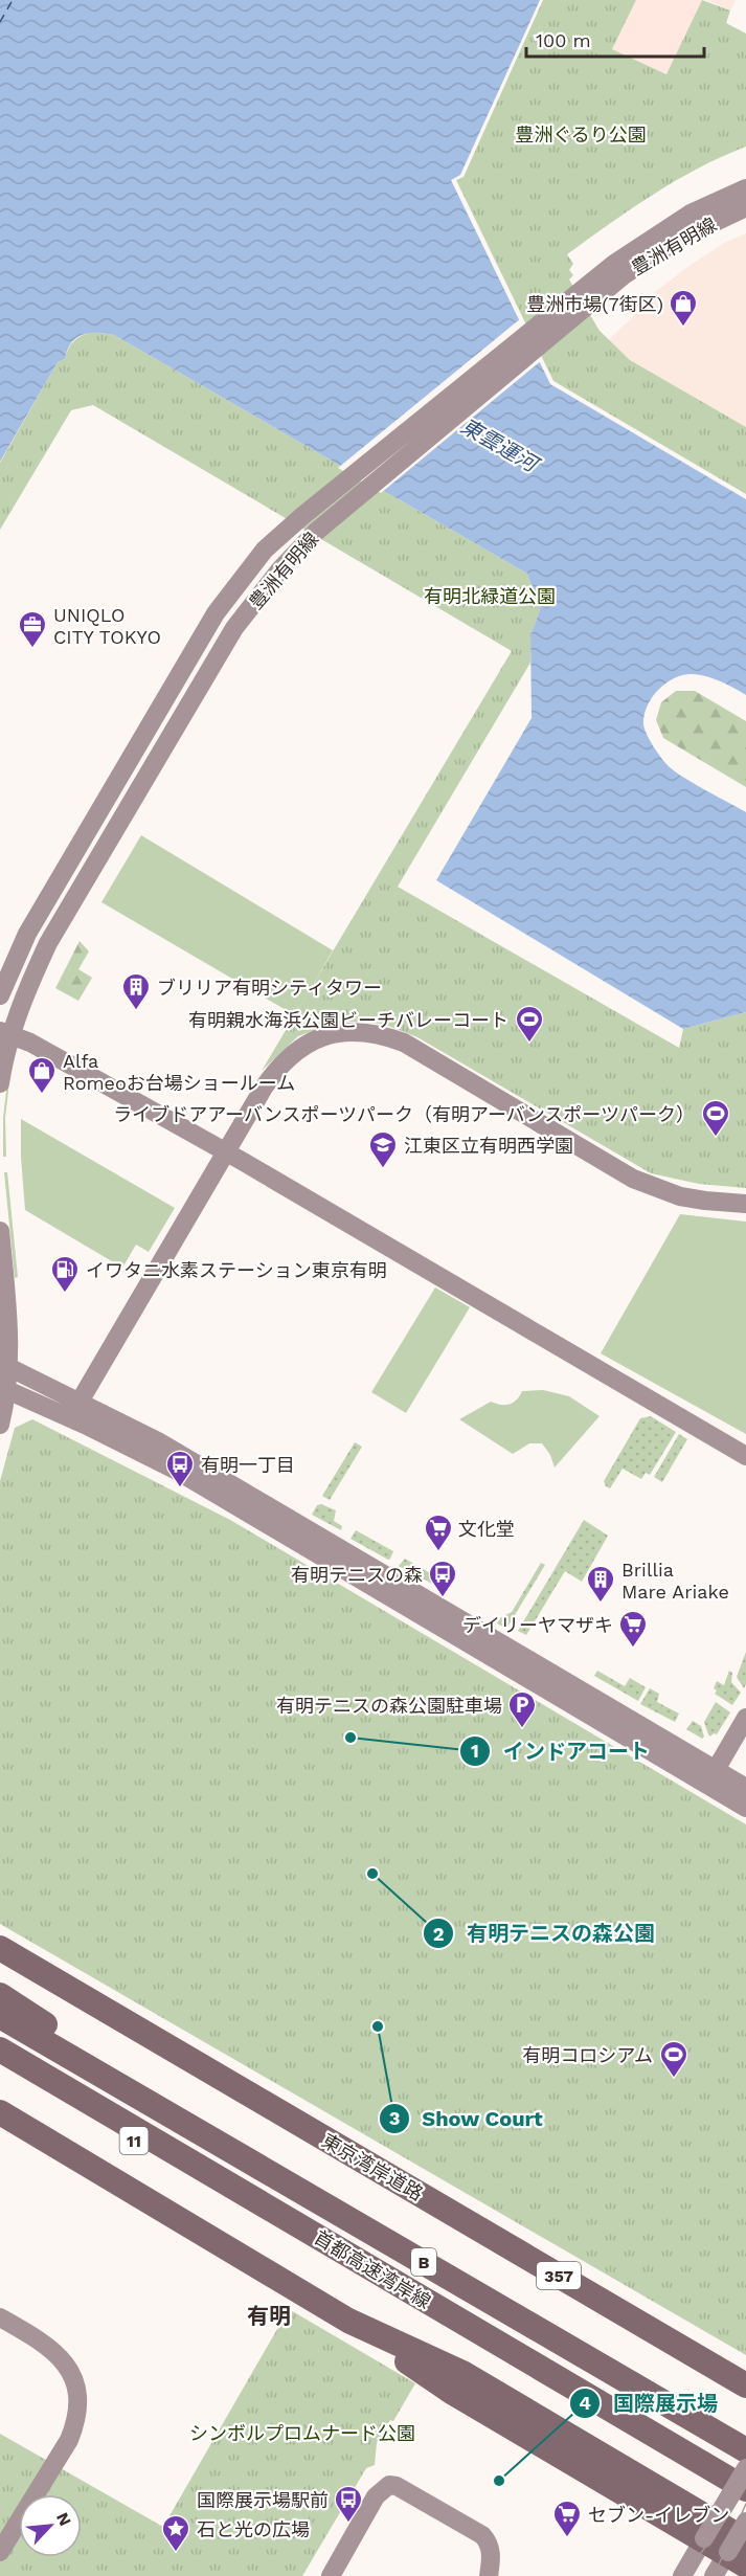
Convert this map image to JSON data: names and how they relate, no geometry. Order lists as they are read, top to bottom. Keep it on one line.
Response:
{"streets":{"highway":["11","東京湾岸道路","B","首都高速湾岸線","357"],"street":["豊洲有明線"]},"crossings":[["11","首都高速湾岸線"],["B","首都高速湾岸線"]],"districts":["有明"],"water":["東雲運河"],"parks":["豊洲ぐるり公園","有明北緑道公園","シンボルプロムナード公園"],"places":{"shop":["豊洲市場(7街区)","Alfa Romeoお台場ショールーム"],"office":["UNIQLO CITY TOKYO"],"building":["ブリリア有明シティタワー","Brillia Mare Ariake"],"sports":["有明親水海浜公園ビーチバレーコート","ライブドアアーバンスポーツパーク（有明アーバンスポーツパーク）","有明コロシアム"],"school or university":["江東区立有明西学園"],"fuel station":["イワタニ水素ステーション東京有明"],"bus stop":["有明一丁目","有明テニスの森","国際展示場駅前"],"supermarket":["文化堂","デイリーヤマザキ","セブン-イレブン"],"parking":["有明テニスの森公園駐車場"],"other":["インドアコート","有明テニスの森公園","Show Court","国際展示場"],"place":["石と光の広場"]},"scale_bar":"100 m","north":"top right"}
